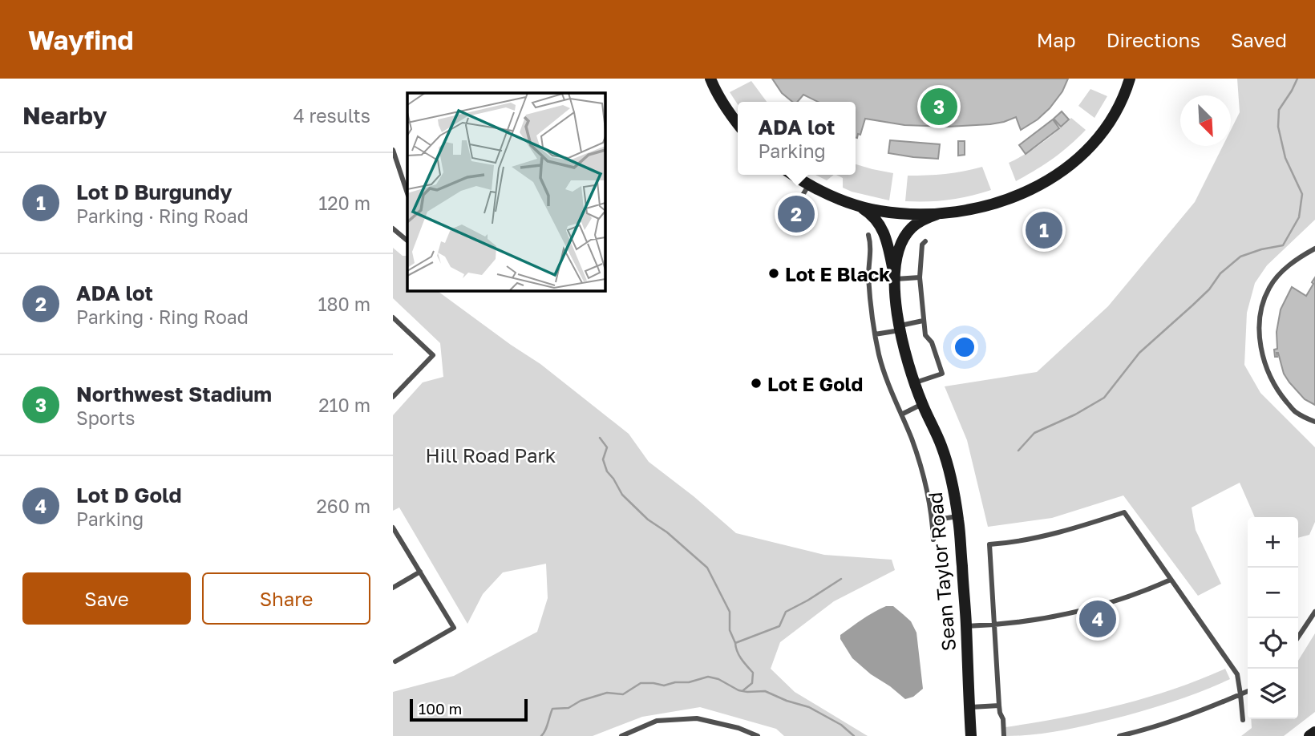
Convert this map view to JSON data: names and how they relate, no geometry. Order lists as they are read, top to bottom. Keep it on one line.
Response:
{"streets":{"main road":["Sean Taylor Road"]},"parks":["Hill Road Park"],"places":["Lot E Black","Lot E Gold"],"scale_bar":"100 m","north":"bottom right","page":{"header":"Wayfind","nav":["Map","Directions","Saved"],"heading":["Nearby","4 results"],"pins":["3","2","1","4"],"popup":["ADA lot","Parking"],"list":[{"mark":"1","name":"Lot D Burgundy","note":"Parking · Ring Road","value":"120 m"},{"mark":"2","name":"ADA lot","note":"Parking · Ring Road","value":"180 m"},{"mark":"3","name":"Northwest Stadium","note":"Sports","value":"210 m"},{"mark":"4","name":"Lot D Gold","note":"Parking","value":"260 m"}],"map_buttons":["+","−"],"buttons":["Save","Share"],"scale":"100 m"}}
